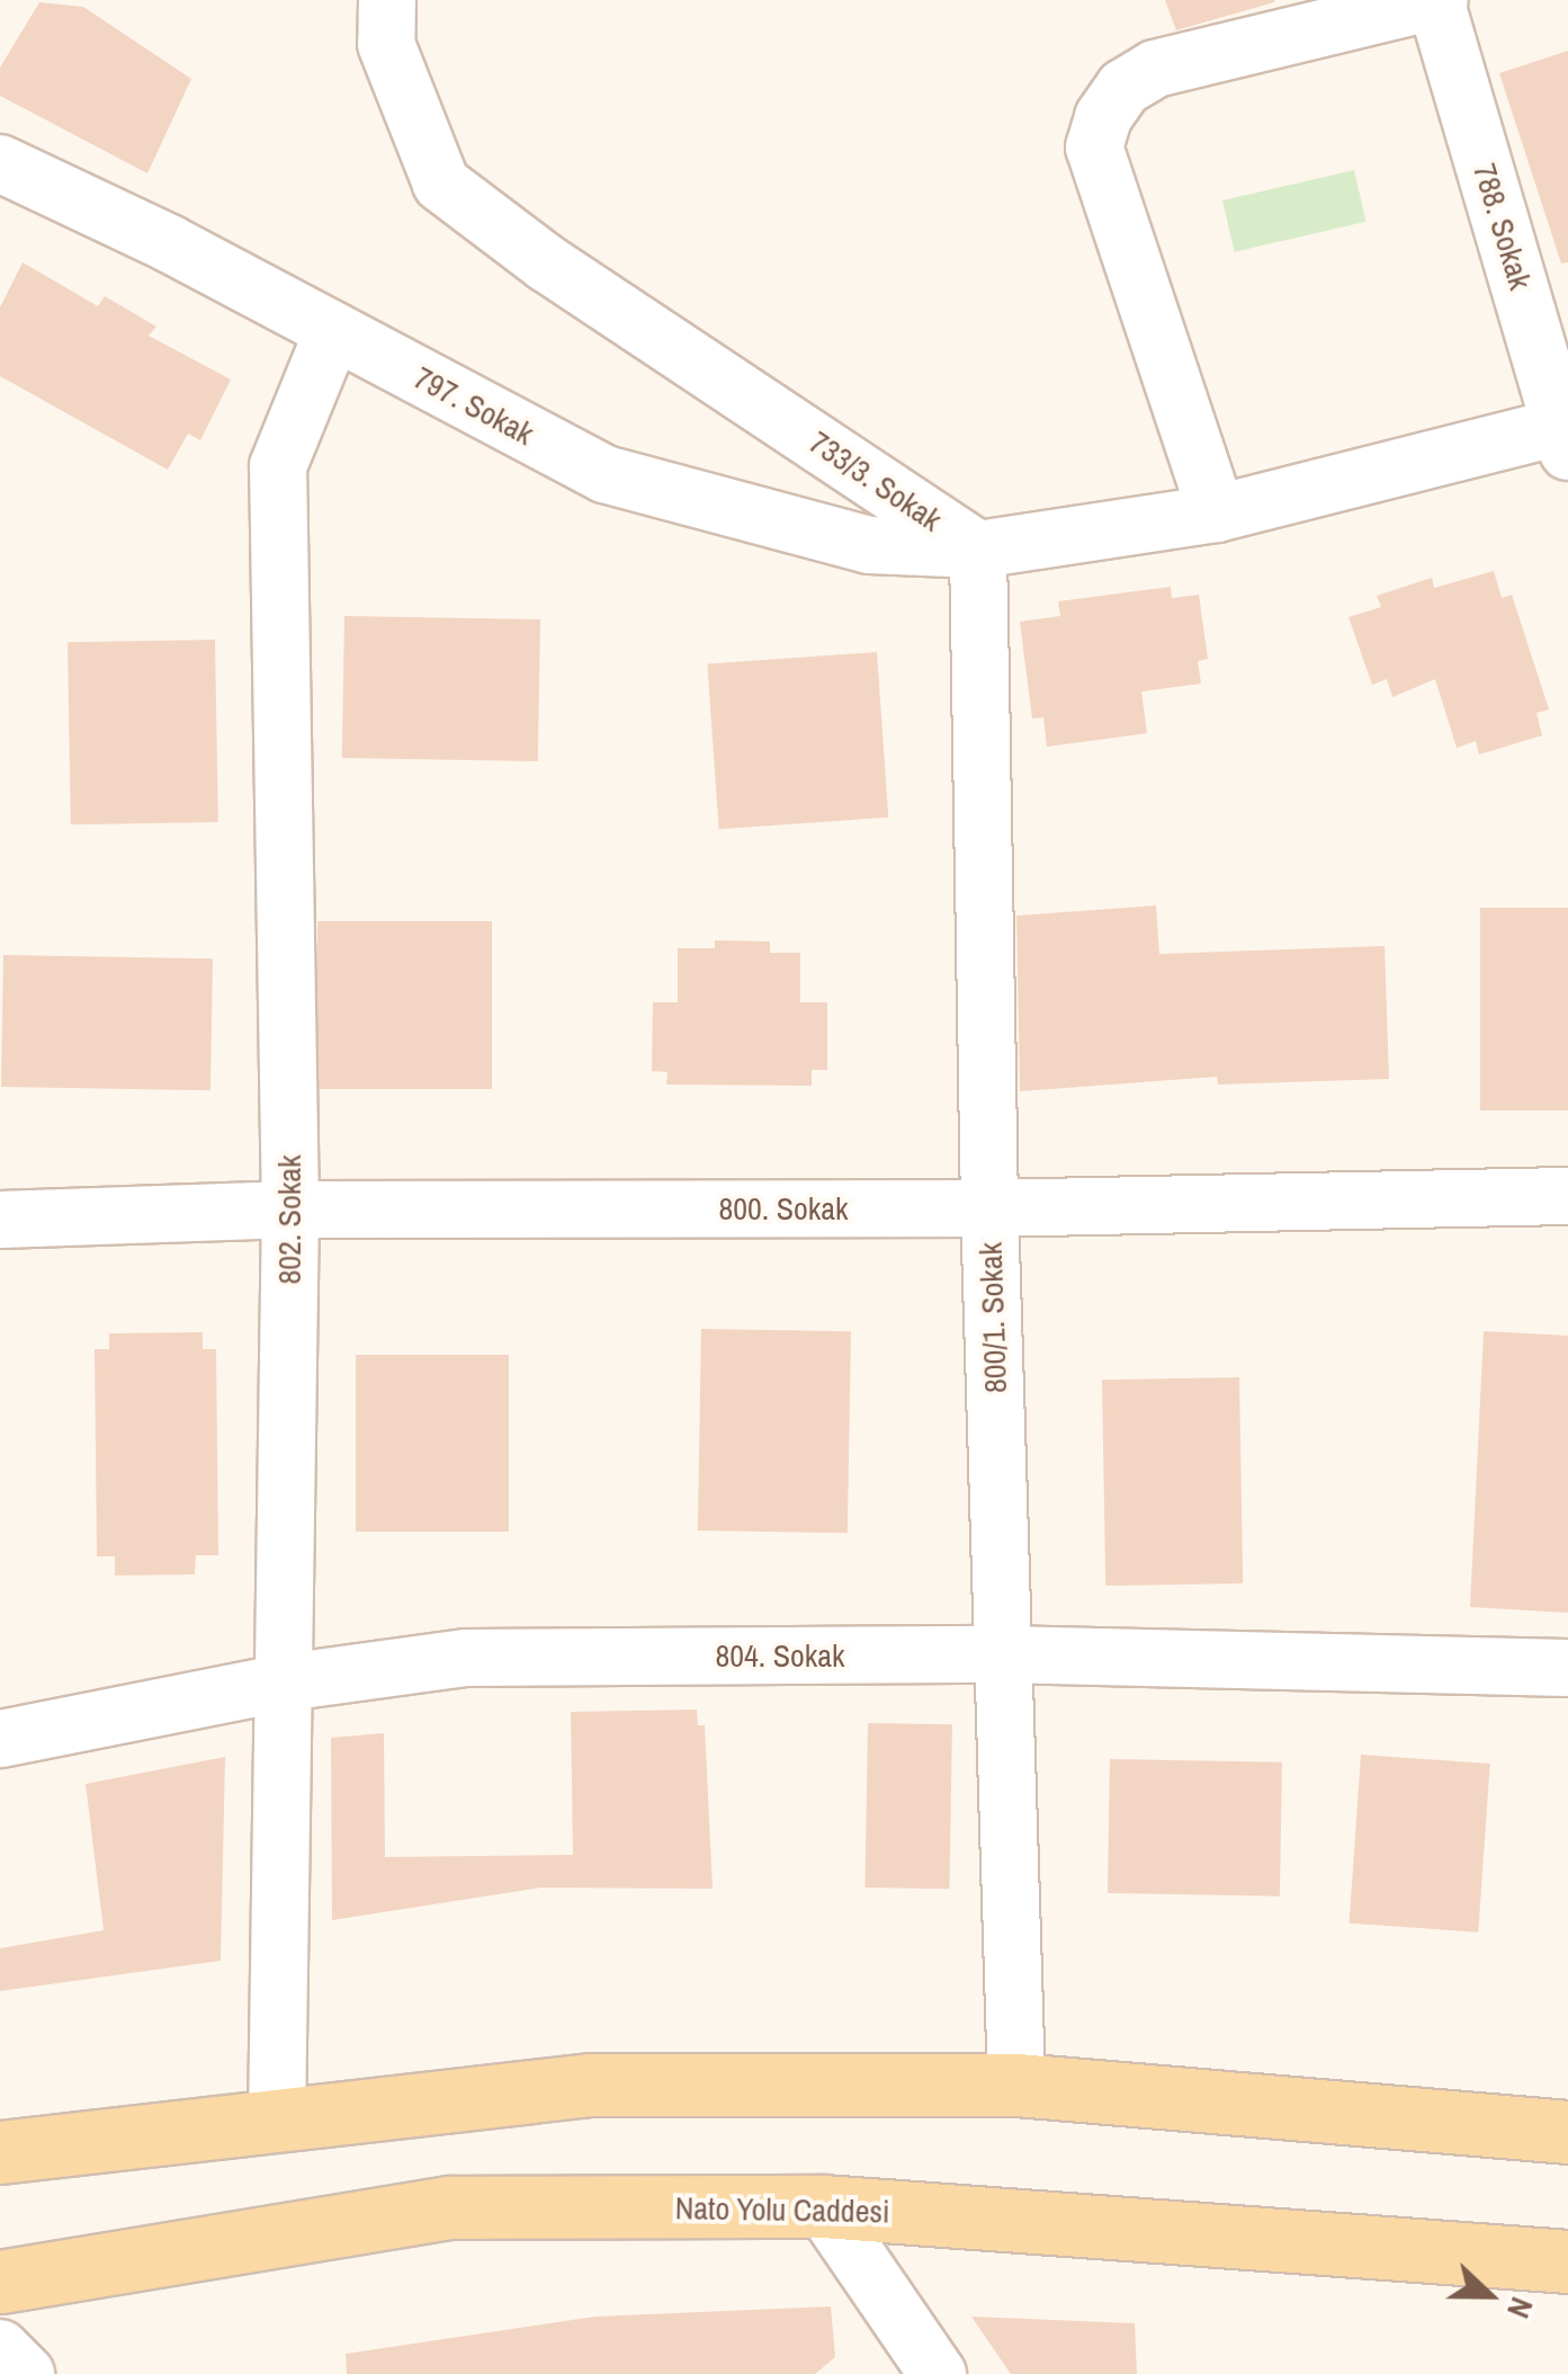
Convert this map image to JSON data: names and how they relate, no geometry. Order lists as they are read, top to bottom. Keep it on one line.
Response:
{"streets":{"main road":["Nato Yolu Caddesi"],"street":["788. Sokak","797. Sokak","733/3. Sokak","800. Sokak","802. Sokak","800/1. Sokak","804. Sokak"]},"crossings":[["797. Sokak","733/3. Sokak"],["797. Sokak","802. Sokak"],["797. Sokak","800/1. Sokak"],["733/3. Sokak","800/1. Sokak"],["800. Sokak","802. Sokak"],["800. Sokak","800/1. Sokak"],["802. Sokak","804. Sokak"],["800/1. Sokak","804. Sokak"]],"north":"right"}
